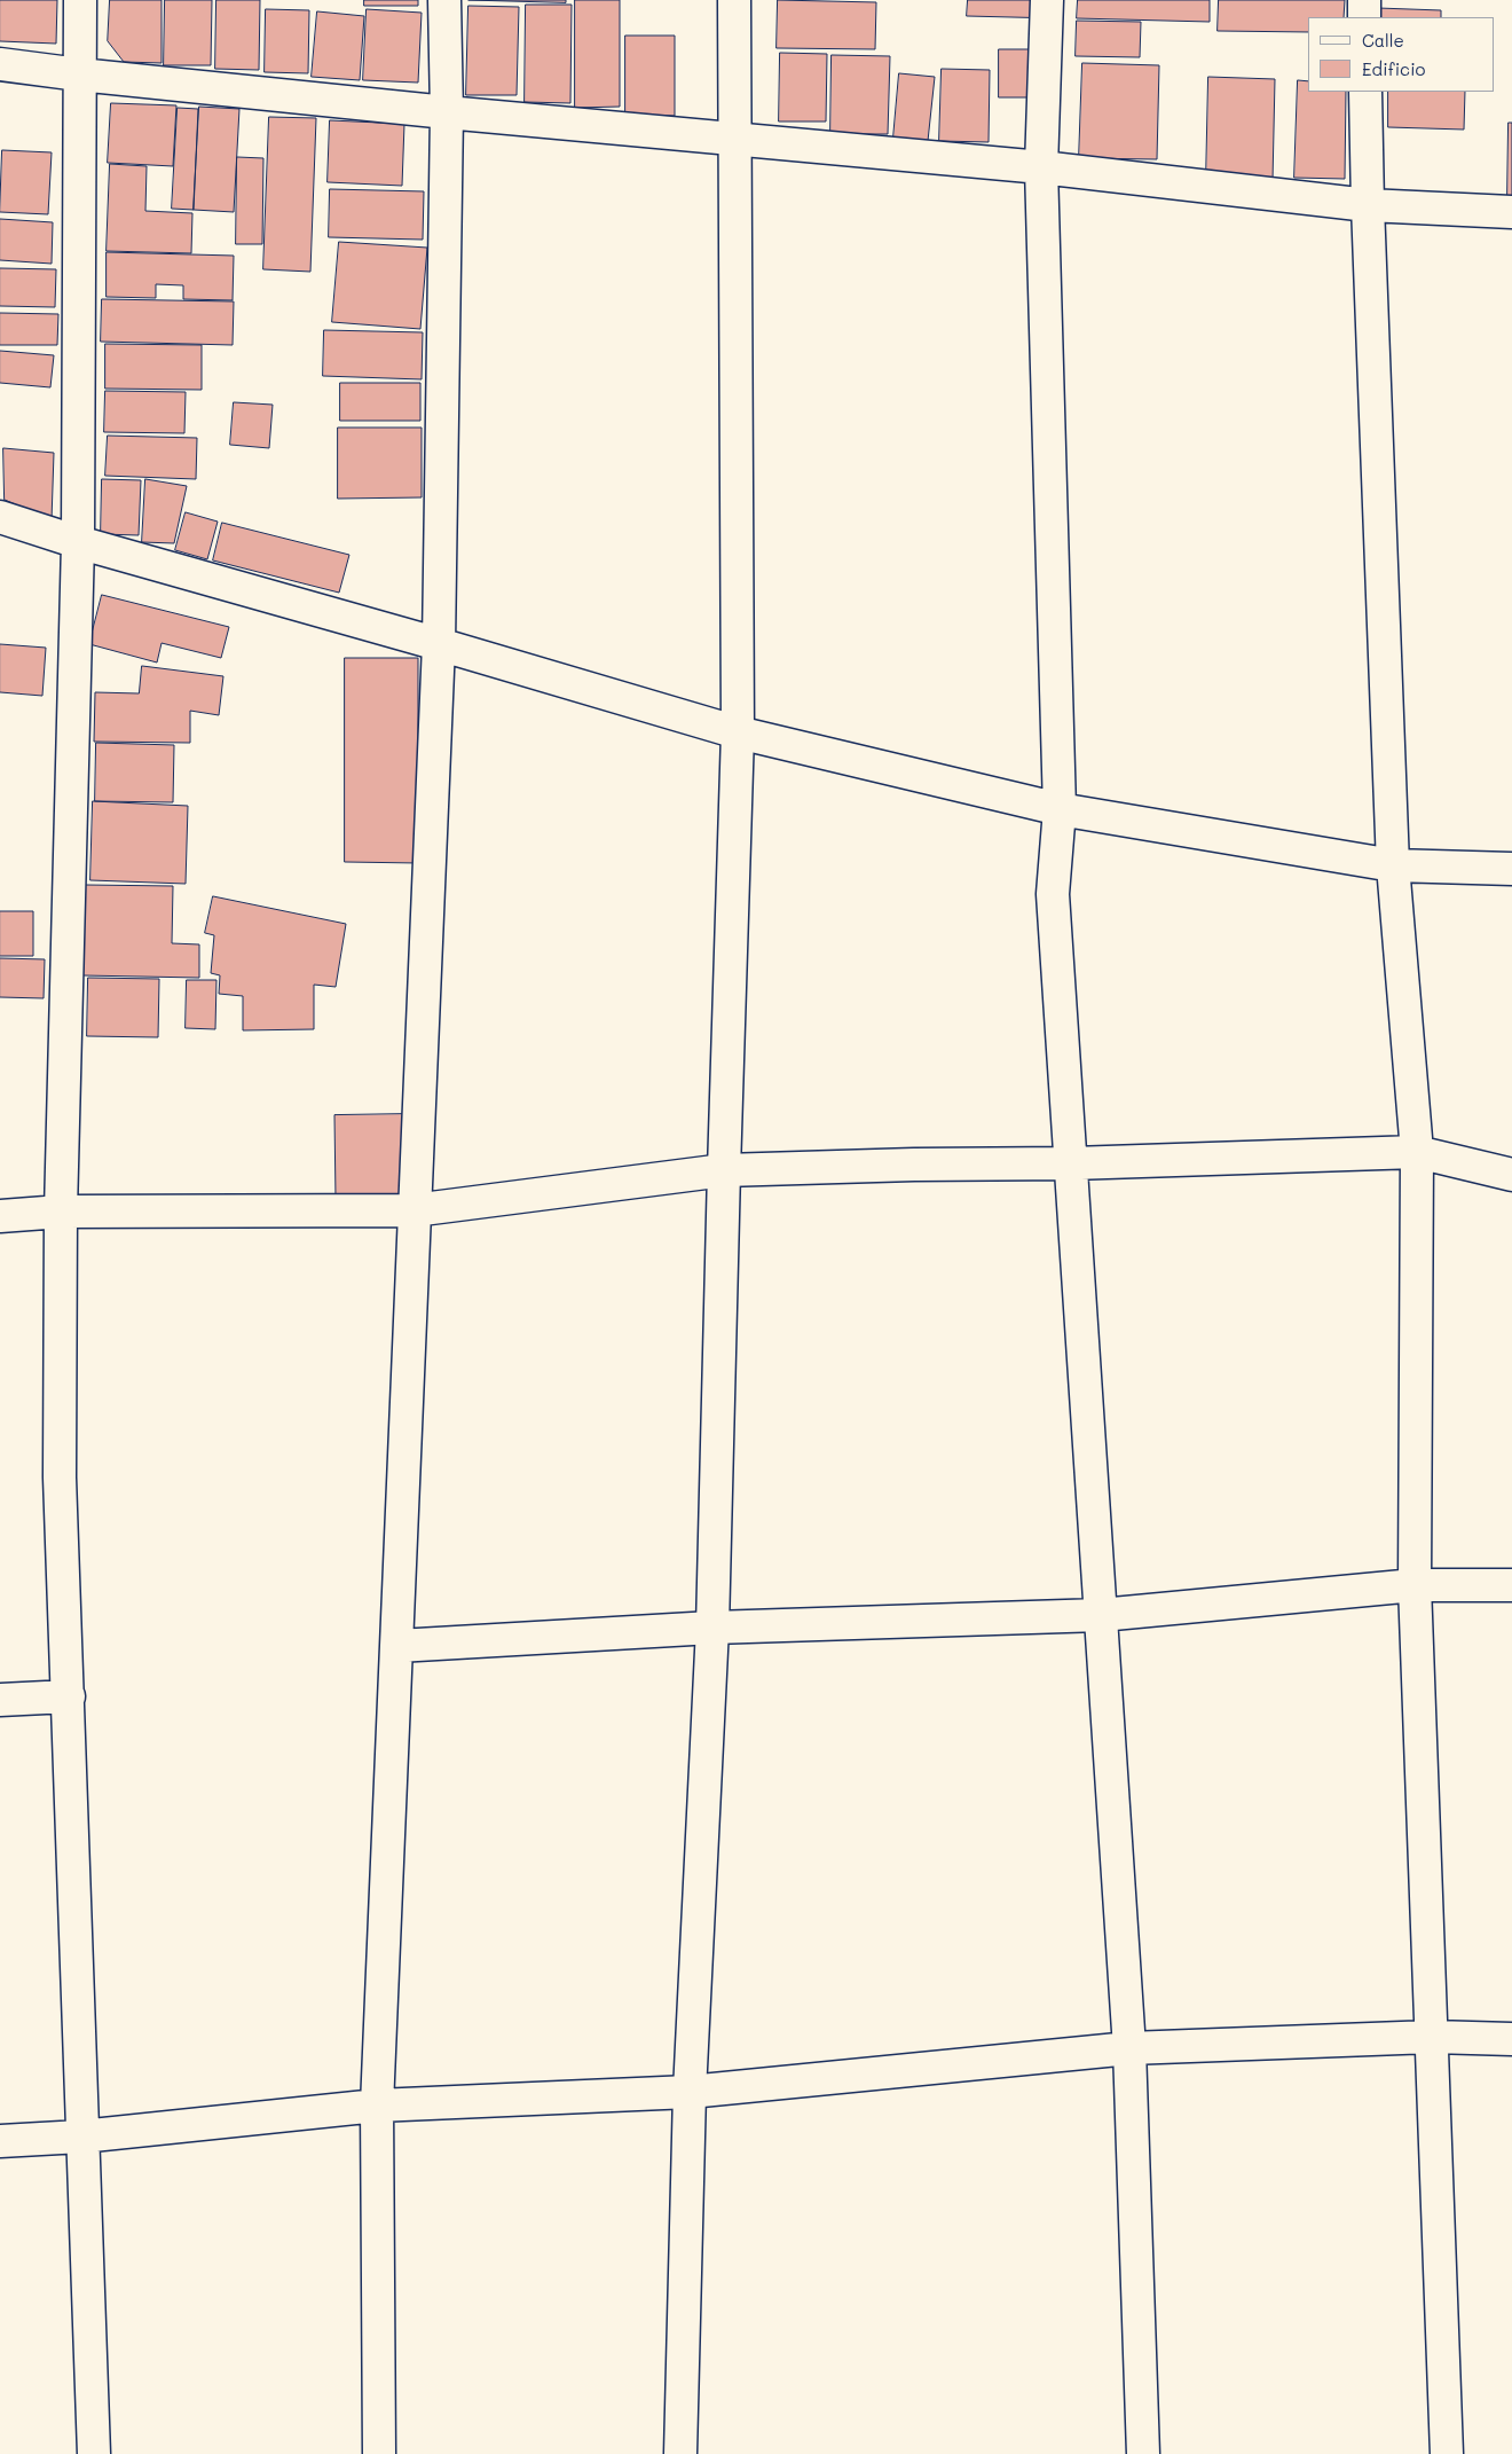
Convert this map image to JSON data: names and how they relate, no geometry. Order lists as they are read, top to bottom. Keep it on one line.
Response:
{"legend":["Calle","Edificio"]}
